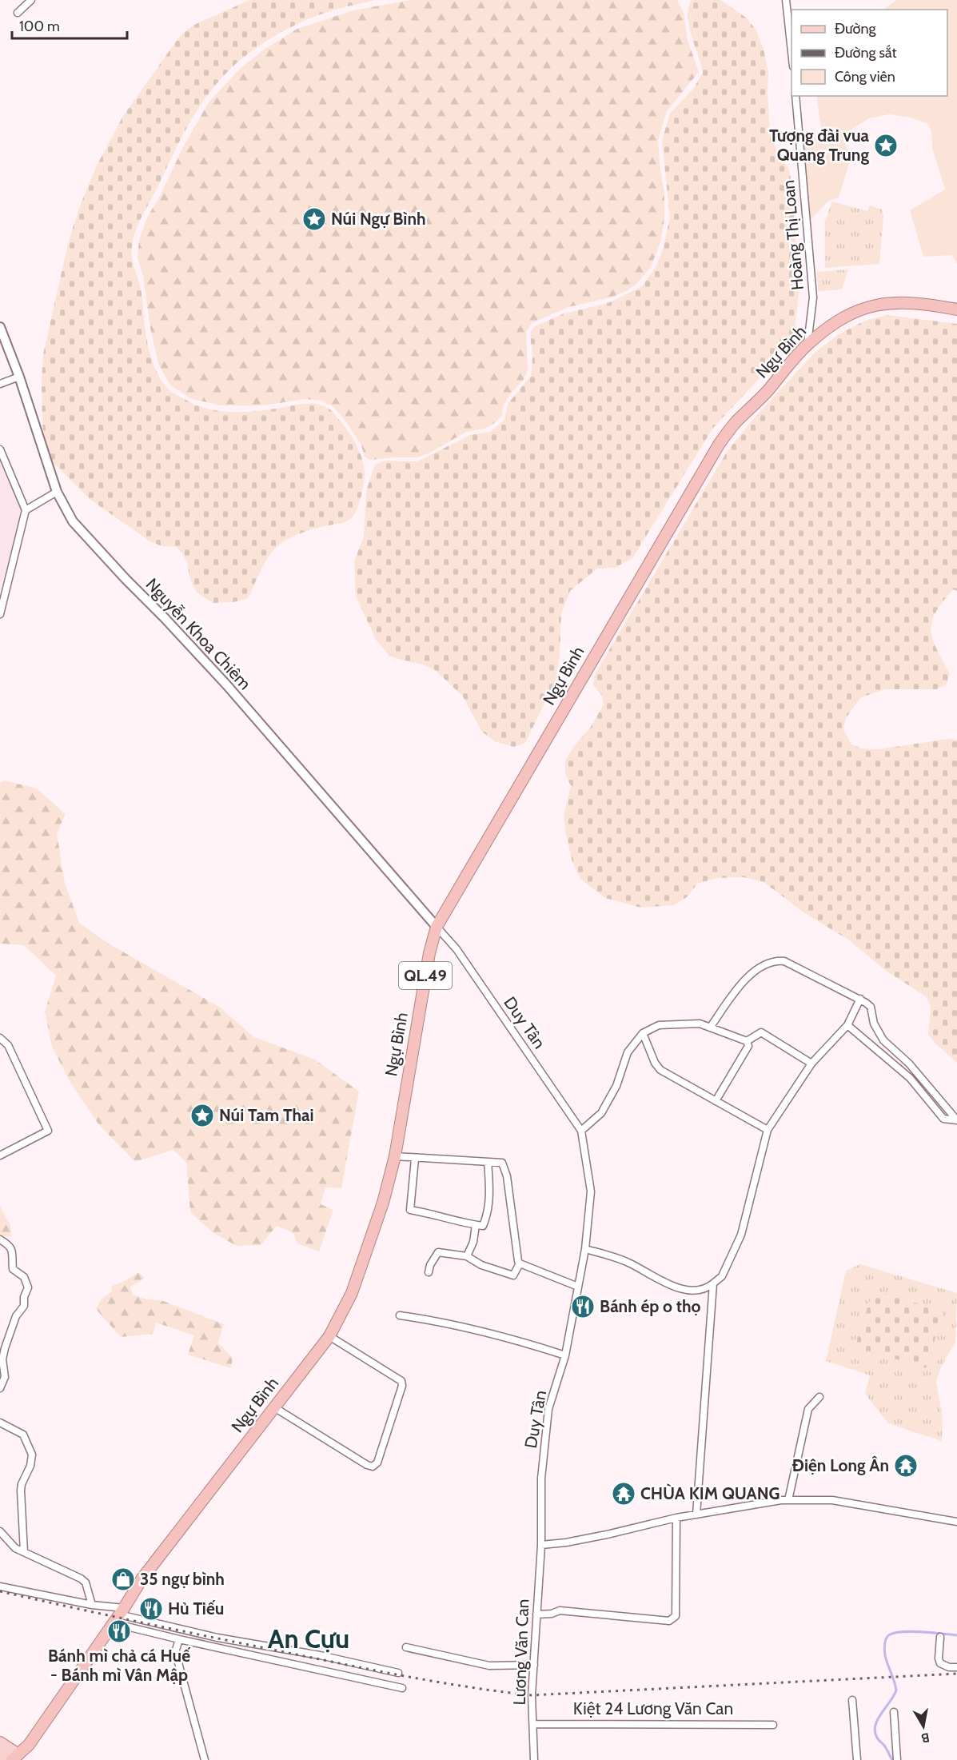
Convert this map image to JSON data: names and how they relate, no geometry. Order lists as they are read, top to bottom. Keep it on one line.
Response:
{"streets":{"highway":["Ngự Bình","QL.49"],"street":["Hoàng Thị Loan","Nguyễn Khoa Chiêm","Duy Tân","Lương Văn Can","Kiệt 24 Lương Văn Can"]},"crossings":[["Hoàng Thị Loan","Ngự Bình"],["Ngự Bình","Nguyễn Khoa Chiêm"],["Ngự Bình","Duy Tân"],["Nguyễn Khoa Chiêm","Duy Tân"],["Duy Tân","Lương Văn Can"],["Lương Văn Can","Kiệt 24 Lương Văn Can"]],"districts":["An Cựu"],"places":{"place":["Tượng đài vua Quang Trung","Núi Ngự Bình","Núi Tam Thai"],"restaurant":["Bánh ép o thọ","Hủ Tiếu","Bánh mì chả cá Huế - Bánh mì Vân Mập"],"temple":["Điện Long Ân","CHÙA KIM QUANG"],"shop":["35 ngự bình"]},"legend":["Đường","Đường sắt","Công viên"],"scale_bar":"100 m","north":"bottom"}
